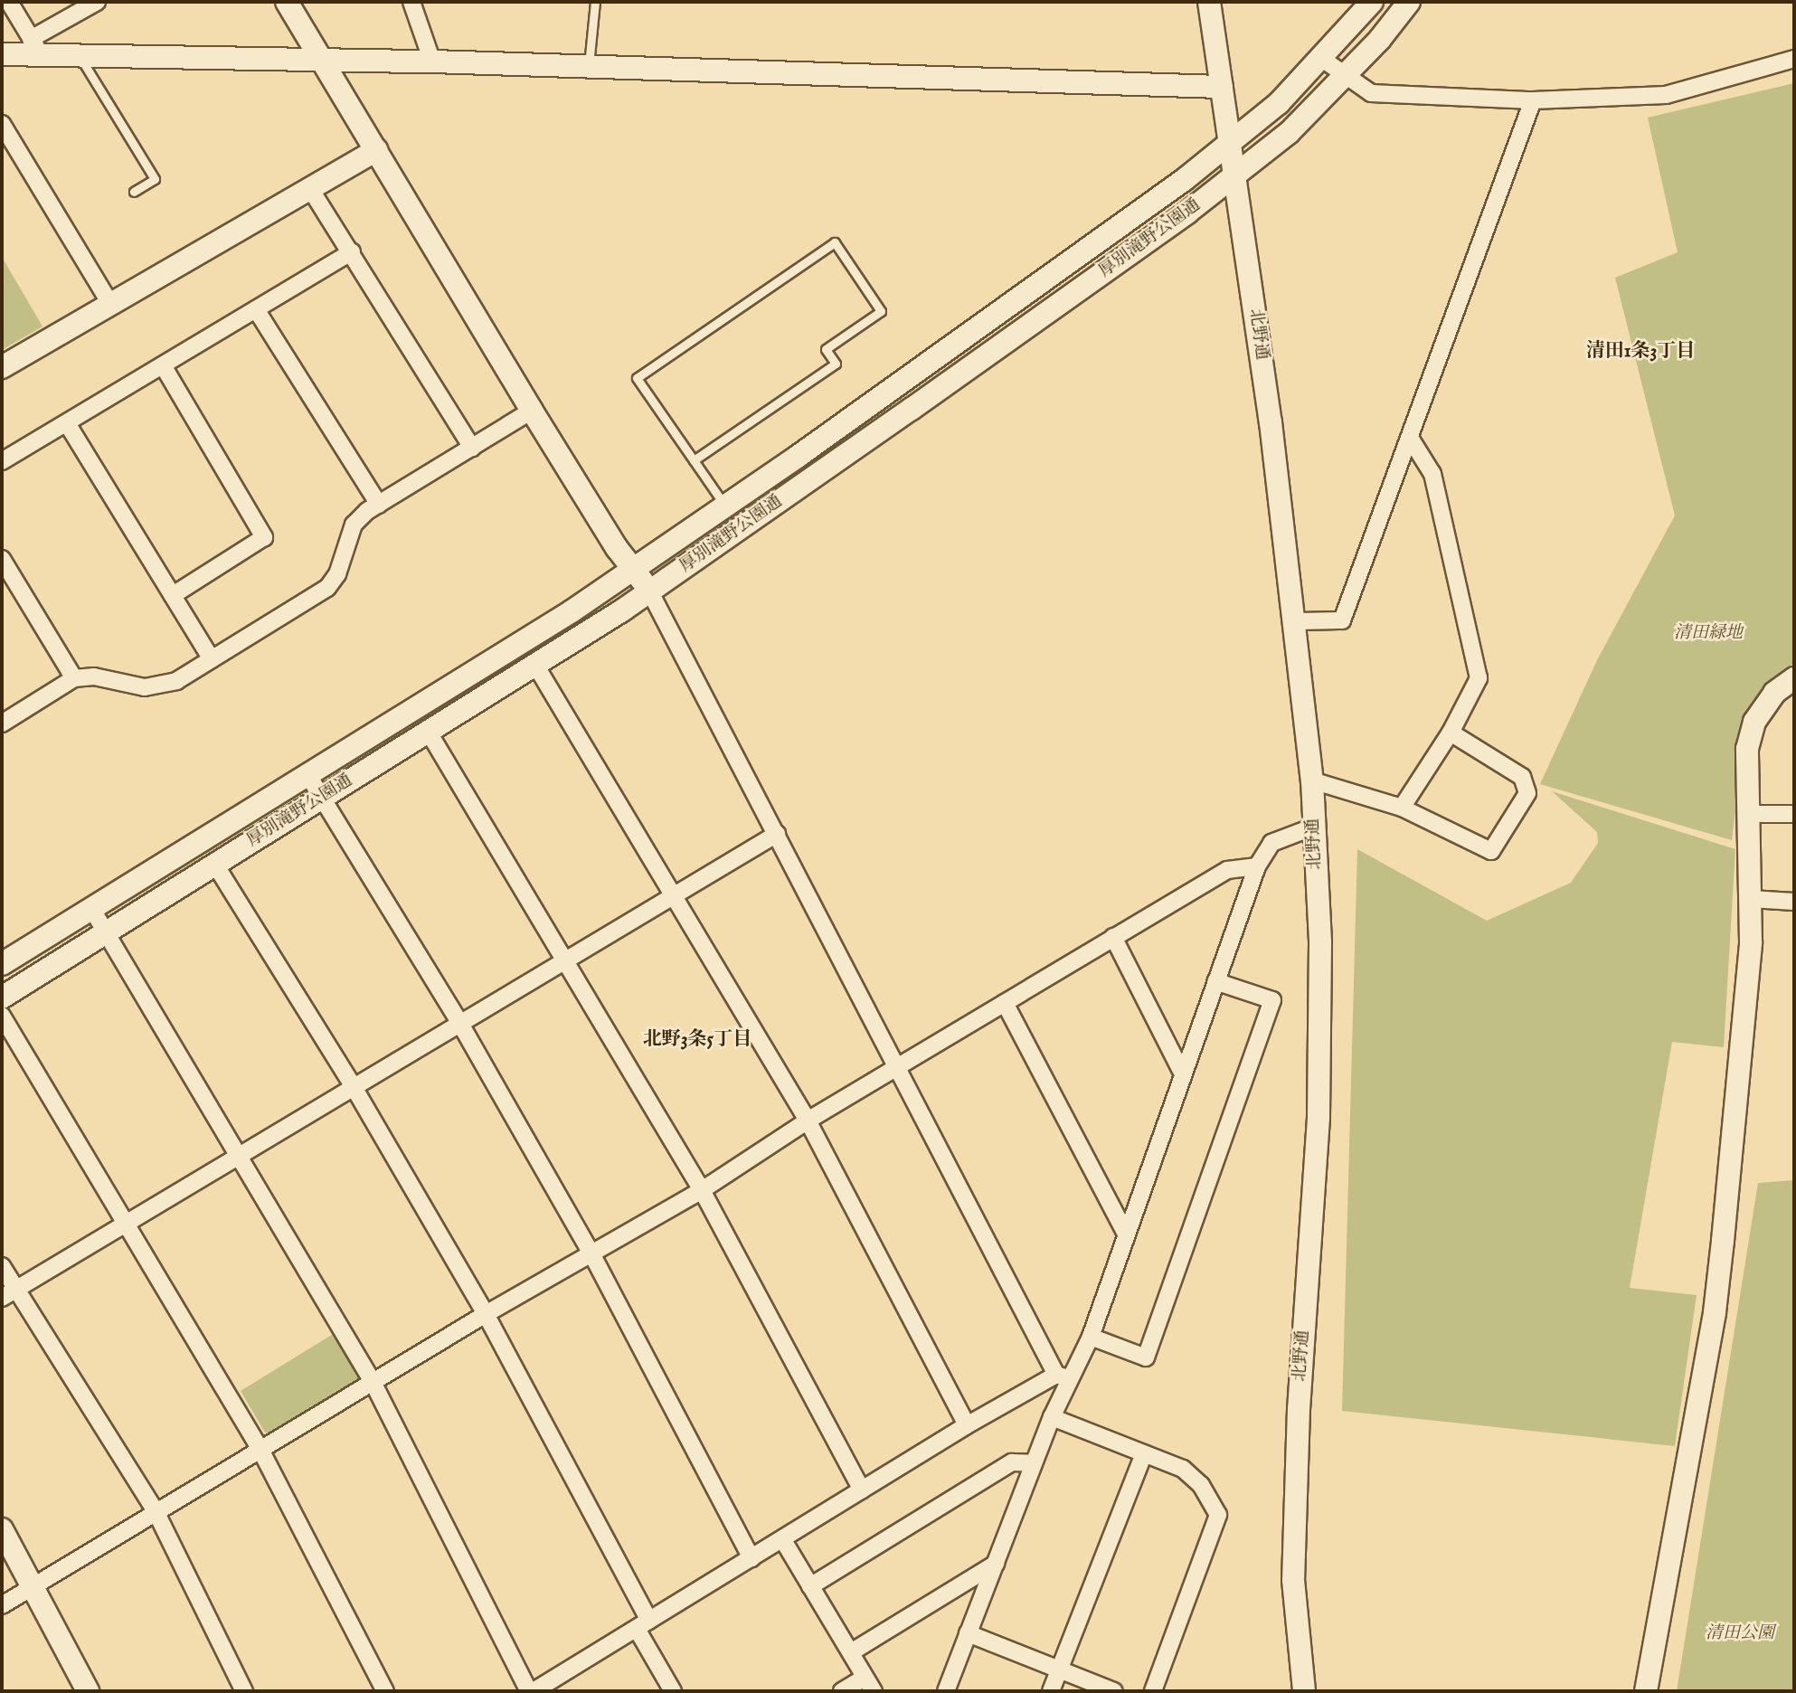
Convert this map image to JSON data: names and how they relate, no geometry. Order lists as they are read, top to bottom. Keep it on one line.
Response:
{"streets":{"street":["厚別滝野公園通","北野通"]},"crossings":[["厚別滝野公園通","北野通"]],"districts":["清田1条3丁目","北野3条5丁目"],"parks":["清田緑地","清田公園"]}
